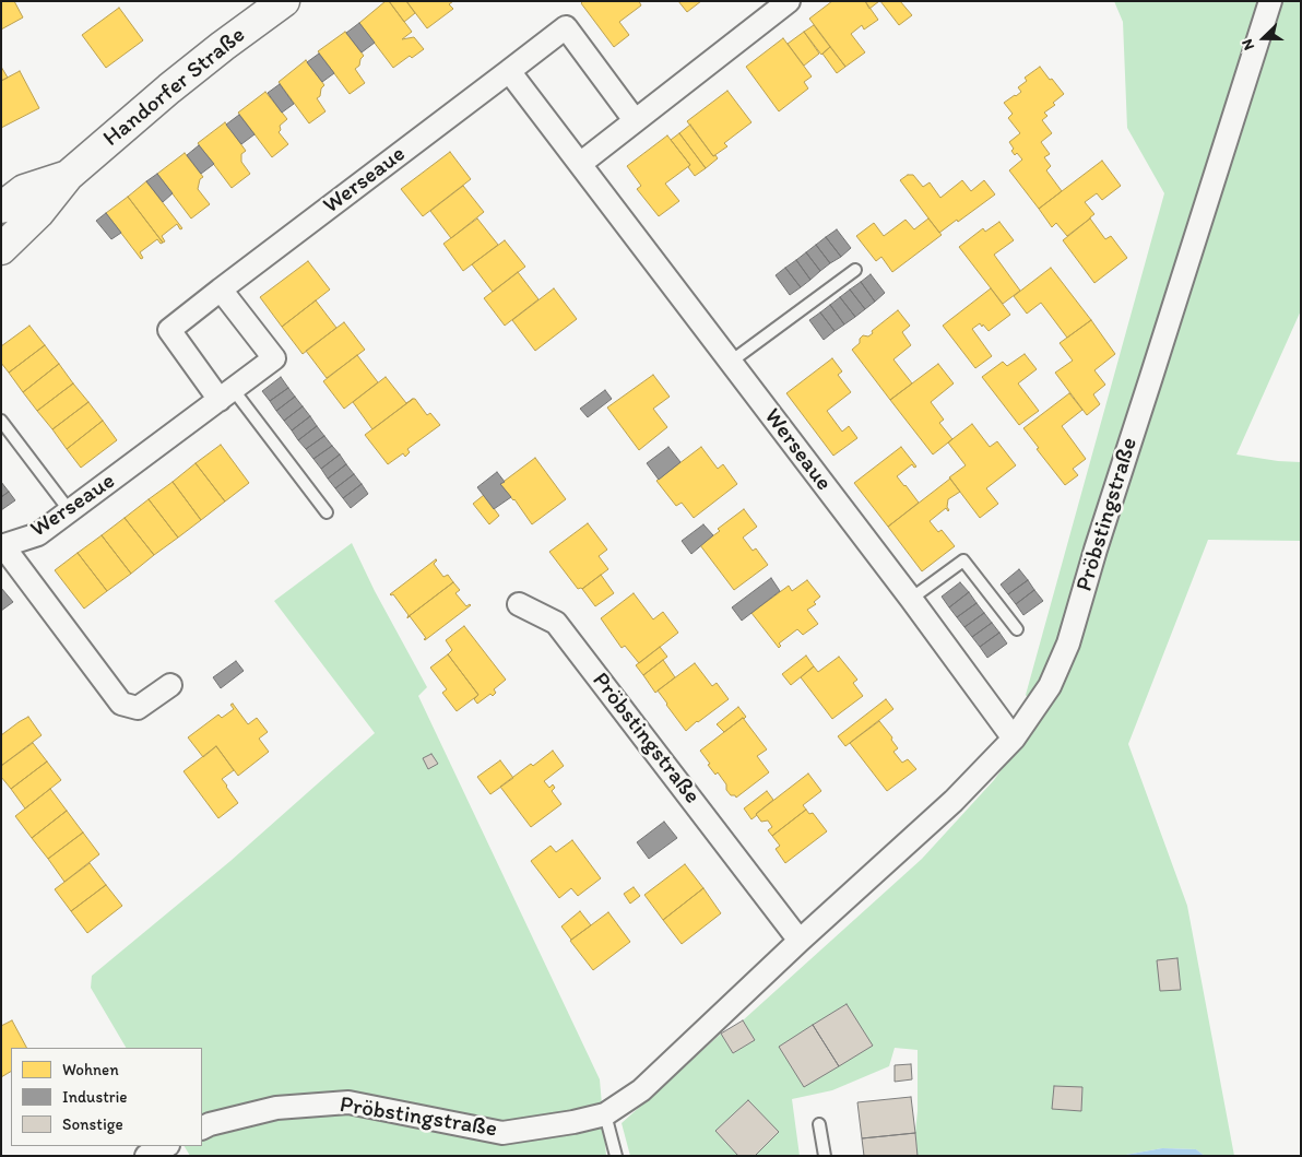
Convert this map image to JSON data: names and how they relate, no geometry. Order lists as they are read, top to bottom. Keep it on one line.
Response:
{"streets":{"street":["Handorfer Straße","Werseaue","Pröbstingstraße"]},"crossings":[["Werseaue","Pröbstingstraße"]],"legend":["Wohnen","Industrie","Sonstige"],"north":"left"}
